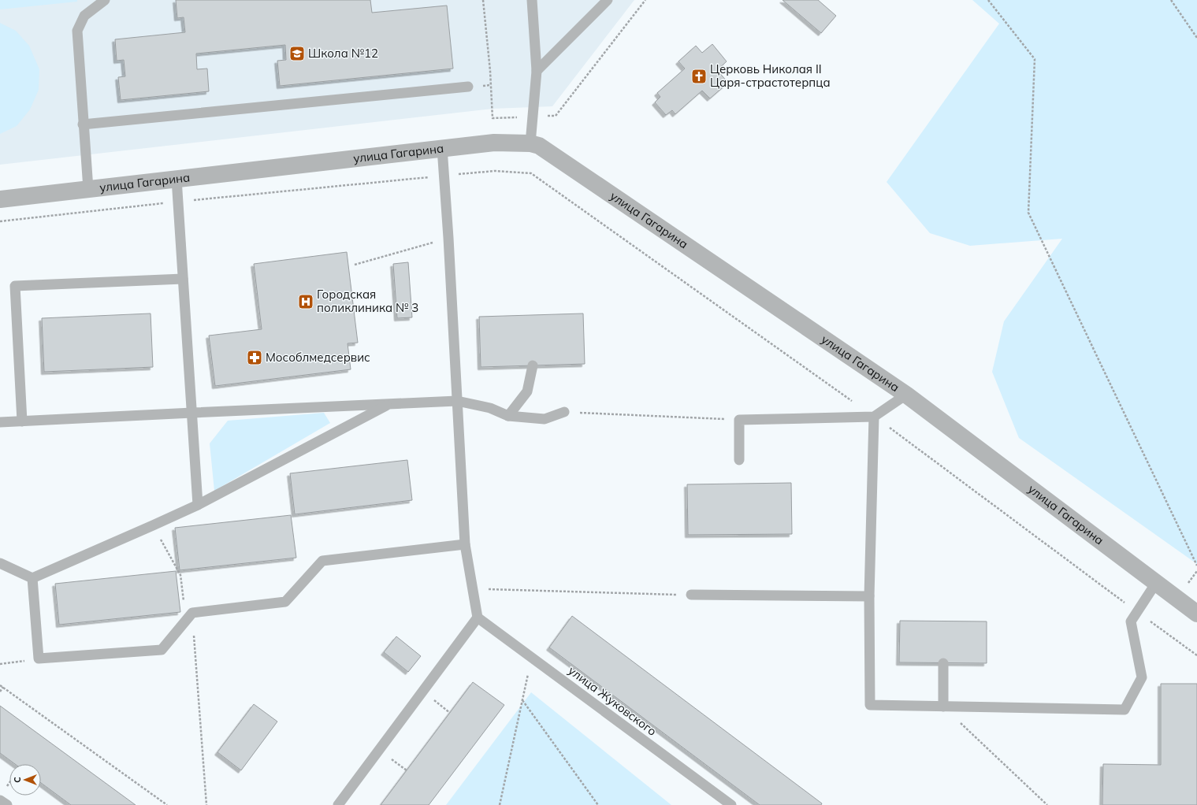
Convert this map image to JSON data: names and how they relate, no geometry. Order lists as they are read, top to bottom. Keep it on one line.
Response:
{"streets":{"street":["улица Гагарина"],"lane":["улица Жуковского"]},"places":{"school or university":["Школа №12"],"church":["Церковь Николая II Царя-страстотерпца"],"hospital":["Городская поликлиника № 3"],"pharmacy":["Мособлмедсервис"]},"north":"left"}
